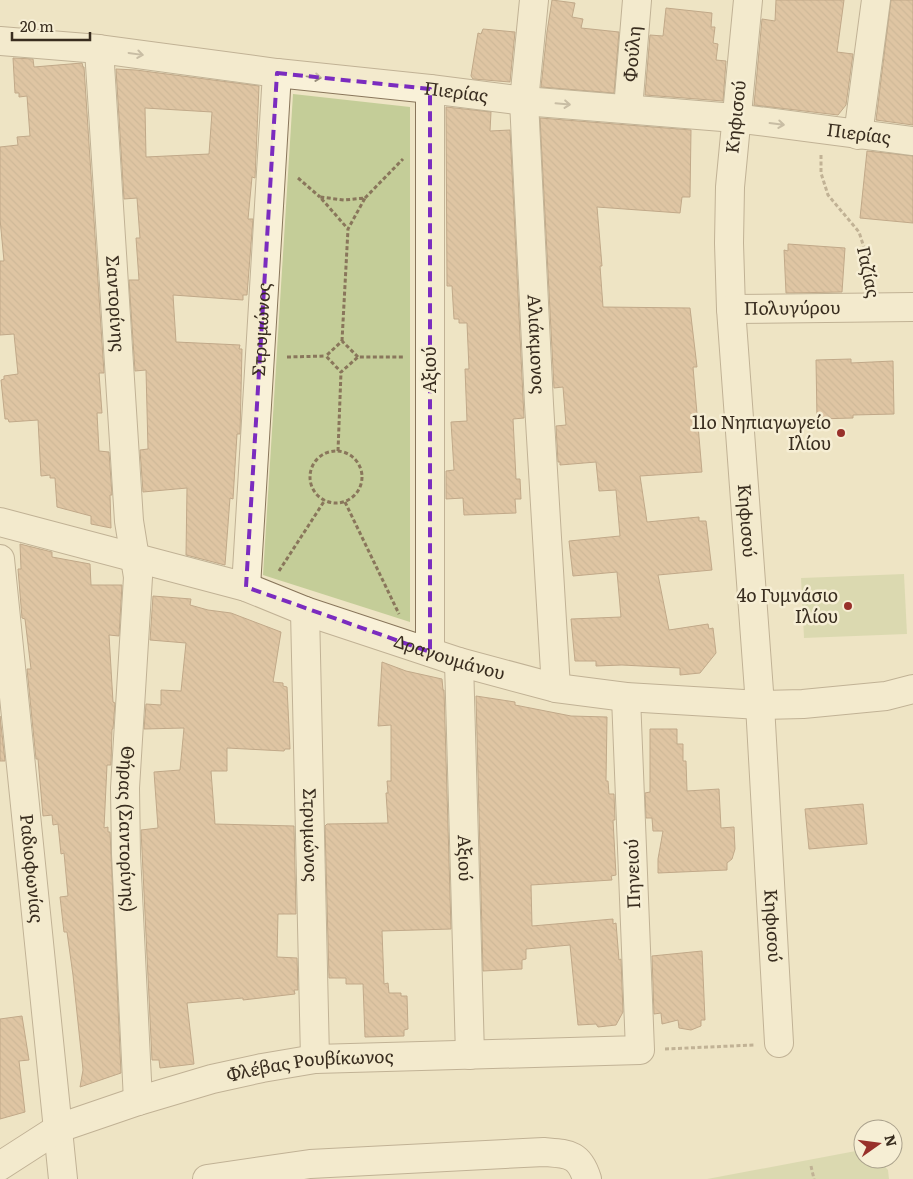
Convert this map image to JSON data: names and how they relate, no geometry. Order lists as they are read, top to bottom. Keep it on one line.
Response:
{"streets":{"street":["Φούλη","Πιερίας","Κηφισού","Σαντορίνης","Πολυγύρου","Στρυμώνος","Αλιάκμονος","Αξιού","Δραγουμάνου","Θήρας (Σαντορίνης)","Ραδιοφωνίας","Πηνειού","Φλέβας Ρουβίκωνος"],"path":["Γαζίας"]},"crossings":[["Φούλη","Πιερίας"],["Πιερίας","Κηφισού"],["Πιερίας","Γαζίας"],["Πιερίας","Σαντορίνης"],["Πιερίας","Στρυμώνος"],["Πιερίας","Αλιάκμονος"],["Πιερίας","Αξιού"],["Κηφισού","Πολυγύρου"],["Κηφισού","Δραγουμάνου"],["Γαζίας","Πολυγύρου"],["Σαντορίνης","Δραγουμάνου"],["Σαντορίνης","Θήρας (Σαντορίνης)"],["Στρυμώνος","Δραγουμάνου"],["Στρυμώνος","Φλέβας Ρουβίκωνος"],["Αλιάκμονος","Δραγουμάνου"],["Αξιού","Δραγουμάνου"],["Αξιού","Φλέβας Ρουβίκωνος"],["Δραγουμάνου","Θήρας (Σαντορίνης)"],["Δραγουμάνου","Πηνειού"],["Θήρας (Σαντορίνης)","Φλέβας Ρουβίκωνος"],["Ραδιοφωνίας","Φλέβας Ρουβίκωνος"],["Πηνειού","Φλέβας Ρουβίκωνος"]],"one_way":["Πιερίας"],"places":["11ο Νηπιαγωγείο Ιλίου","4ο Γυμνάσιο Ιλίου"],"scale_bar":"20 m","north":"right"}
